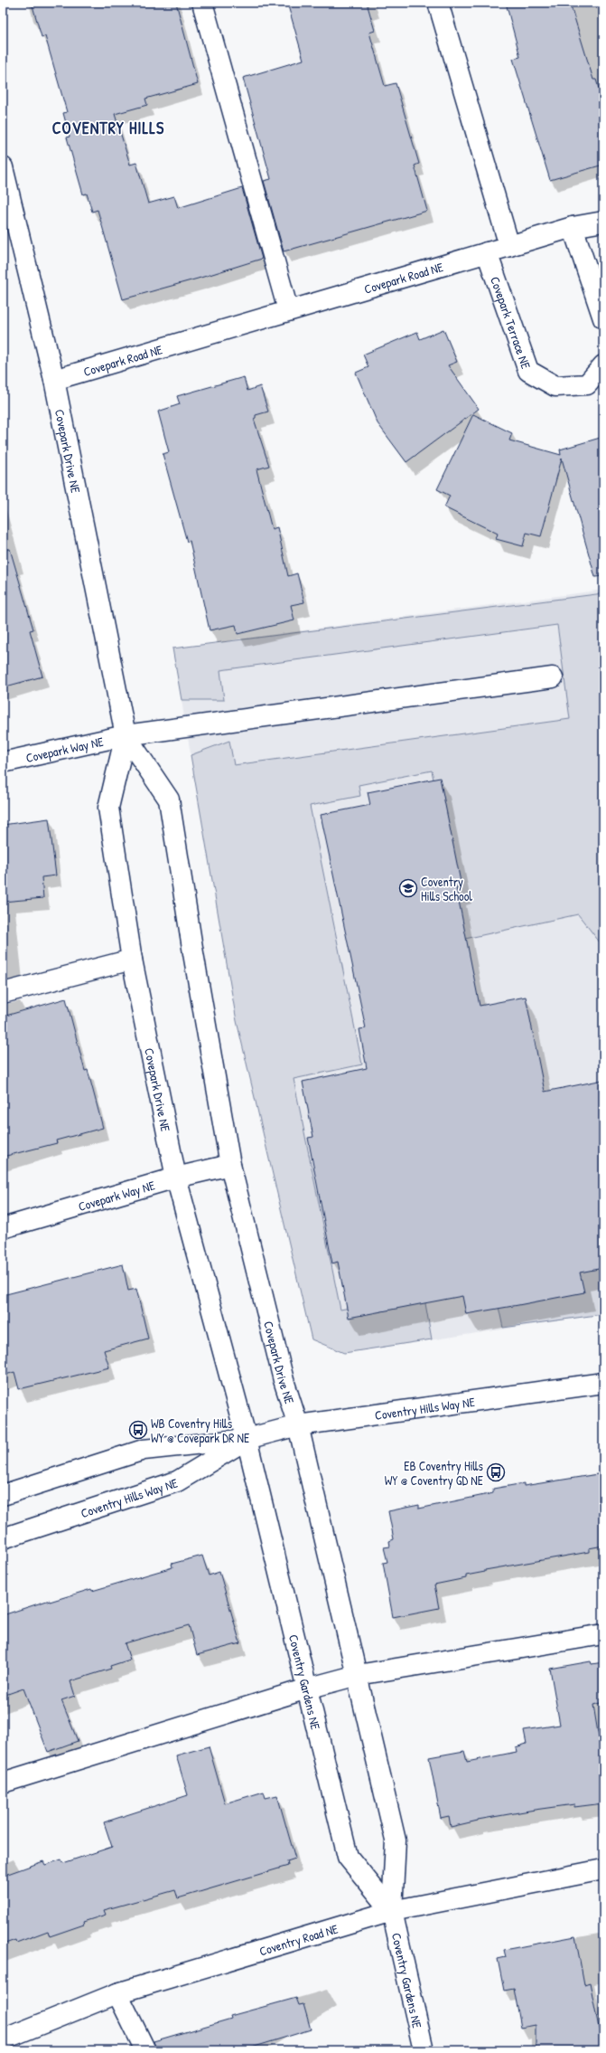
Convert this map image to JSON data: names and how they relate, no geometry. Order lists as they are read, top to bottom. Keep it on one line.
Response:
{"streets":{"street":["Covepark Road NE","Covepark Terrace NE","Covepark Drive NE","Covepark Way NE","Coventry Hills Way NE","Coventry Gardens NE","Coventry Road NE"]},"crossings":[["Covepark Road NE","Covepark Terrace NE"],["Covepark Road NE","Covepark Drive NE"],["Covepark Drive NE","Covepark Way NE"],["Covepark Drive NE","Coventry Hills Way NE"],["Covepark Drive NE","Coventry Gardens NE"],["Coventry Hills Way NE","Coventry Gardens NE"],["Coventry Gardens NE","Coventry Road NE"]],"districts":["COVENTRY HILLS"],"places":{"school or university":["Coventry Hills School"],"bus stop":["WB Coventry Hills WY @ Covepark DR NE","EB Coventry Hills WY @ Coventry GD NE"]}}
